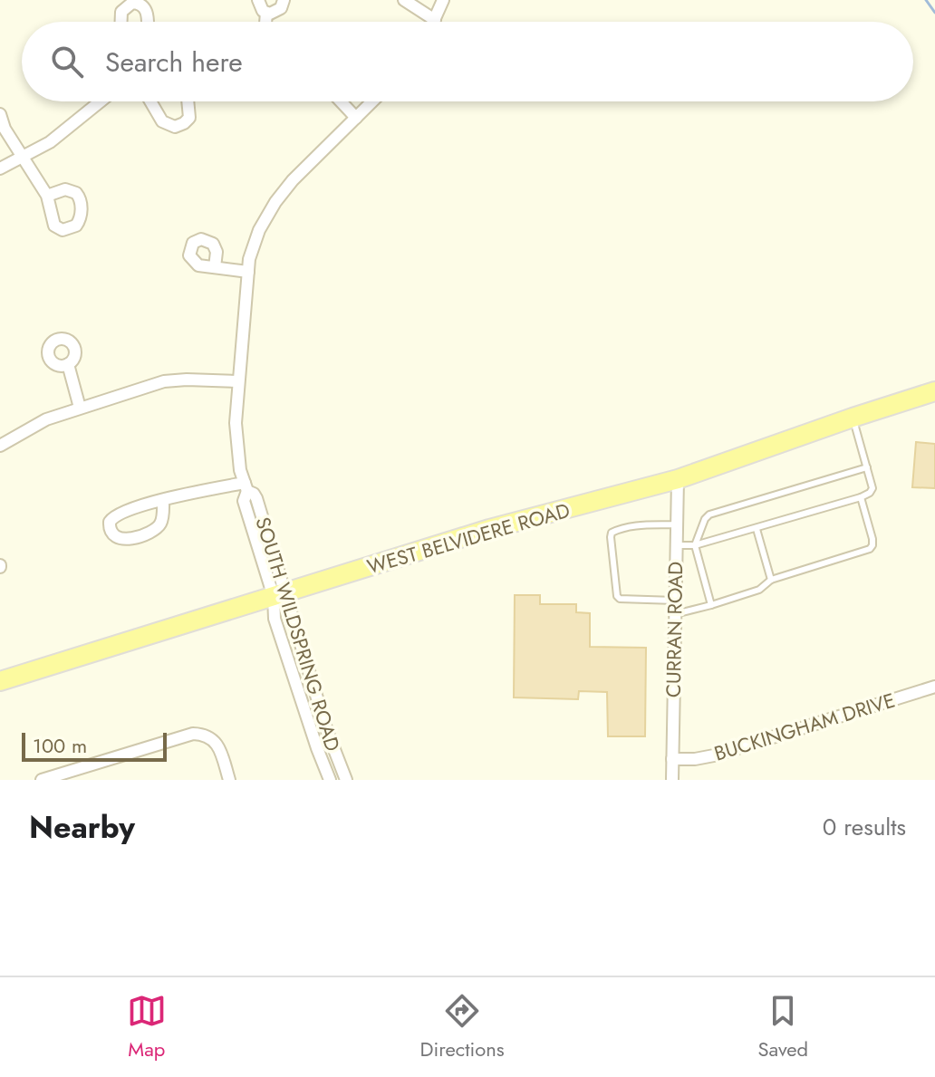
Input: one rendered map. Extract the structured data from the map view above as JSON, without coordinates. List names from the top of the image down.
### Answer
{
  "streets": {
    "main road": ["WEST BELVIDERE ROAD"],
    "street": ["CURRAN ROAD", "SOUTH WILDSPRING ROAD", "BUCKINGHAM DRIVE"]
  },
  "crossings": [
    ["WEST BELVIDERE ROAD", "CURRAN ROAD"],
    ["WEST BELVIDERE ROAD", "SOUTH WILDSPRING ROAD"],
    ["CURRAN ROAD", "BUCKINGHAM DRIVE"]
  ],
  "scale_bar": "100 m",
  "page": {
    "search": "Search here",
    "scale": "100 m",
    "heading": ["Nearby", "0 results"],
    "nav": ["Map", "Directions", "Saved"]
  }
}
